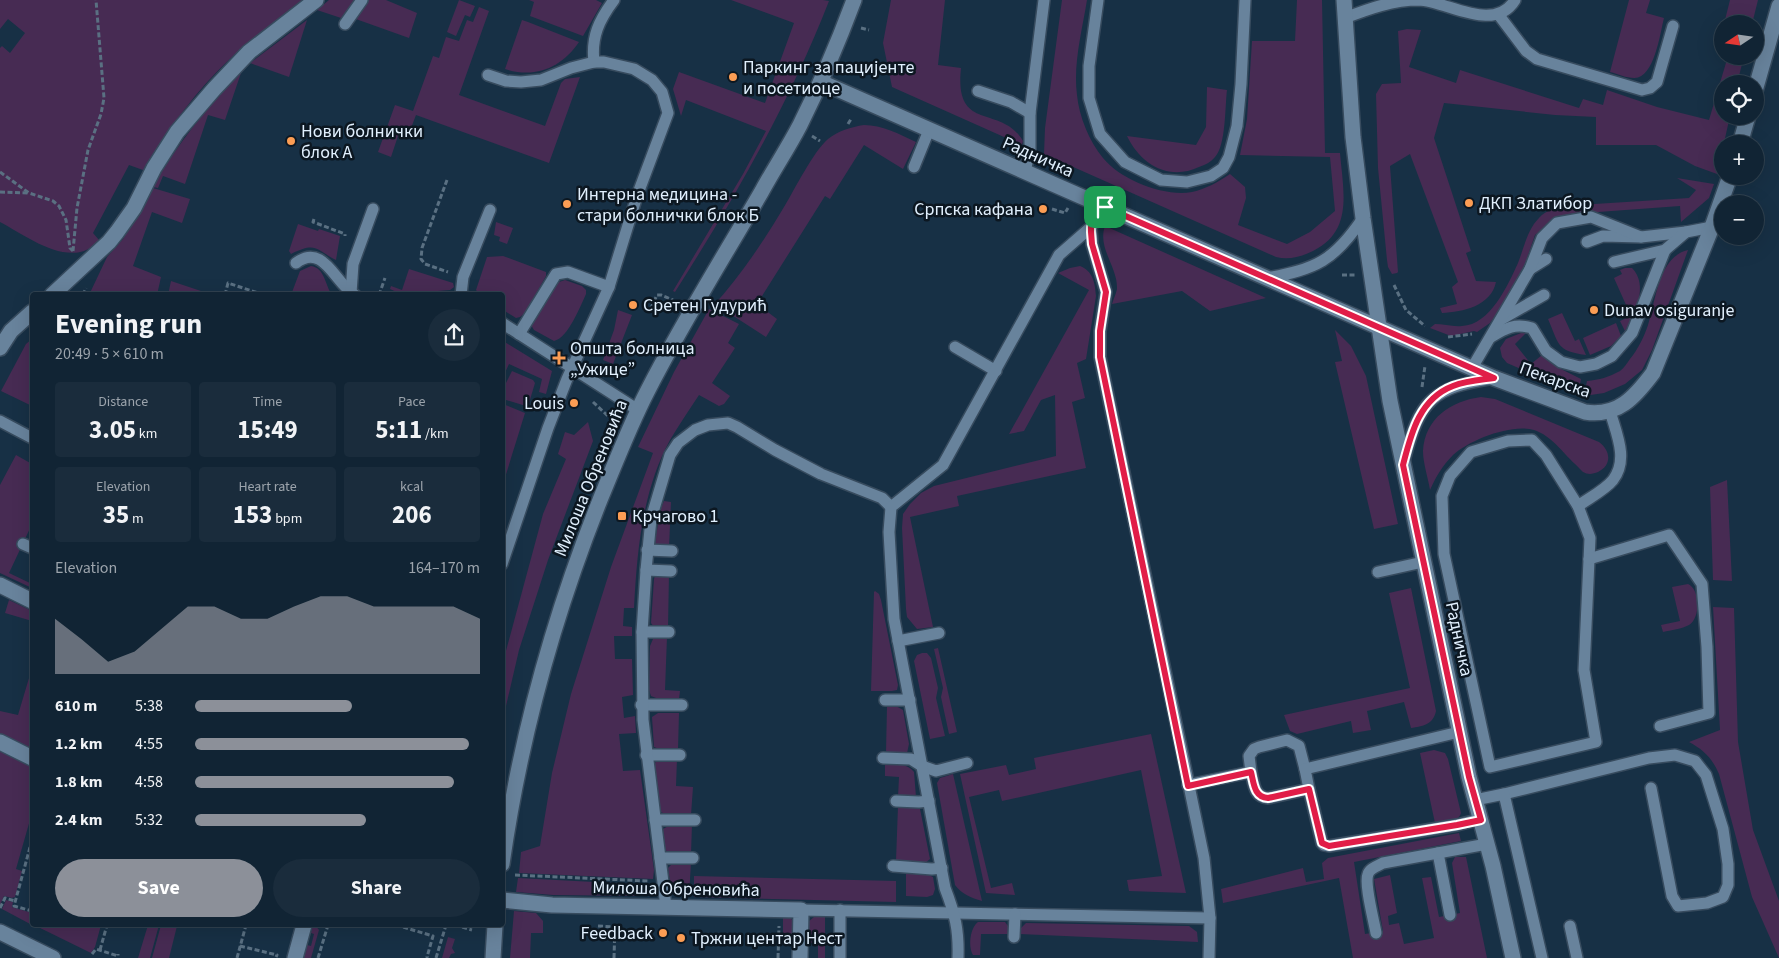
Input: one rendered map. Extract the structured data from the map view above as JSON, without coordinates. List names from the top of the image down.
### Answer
{
  "streets": {
    "street": ["Радничка", "Пекарска", "Милоша Обреновића"]
  },
  "crossings": [
    ["Радничка", "Пекарска"],
    ["Радничка", "Милоша Обреновића"]
  ],
  "places": {
    "other": [
      "Паркинг за пацијенте и посетиоце",
      "Нови болнички блок А",
      "ДКП Златибор",
      "Интерна медицина - стари болнички блок Б",
      "Српска кафана",
      "Сретен Гудурић",
      "Dunav osiguranje",
      "Louis",
      "Feedback",
      "Тржни центар Нест"
    ],
    "health": ["Општа болница „Ужице”"],
    "transit": ["Крчагово 1"]
  },
  "north": "left",
  "page": {
    "map_buttons": ["+", "−"],
    "heading": ["Evening run", "20:49 · 5 × 610 m"],
    "stats": [
      ["Distance", "3.05 km"],
      ["Time", "15:49"],
      ["Pace", "5:11 /km"],
      ["Elevation", "35 m"],
      ["Heart rate", "153 bpm"],
      ["kcal", "206"]
    ],
    "chart": ["Elevation", "164–170 m"],
    "list": [
      {
        "name": "610 m",
        "note": "5:38"
      },
      {
        "name": "1.2 km",
        "note": "4:55"
      },
      {
        "name": "1.8 km",
        "note": "4:58"
      },
      {
        "name": "2.4 km",
        "note": "5:32"
      }
    ],
    "buttons": ["Save", "Share"]
  }
}
